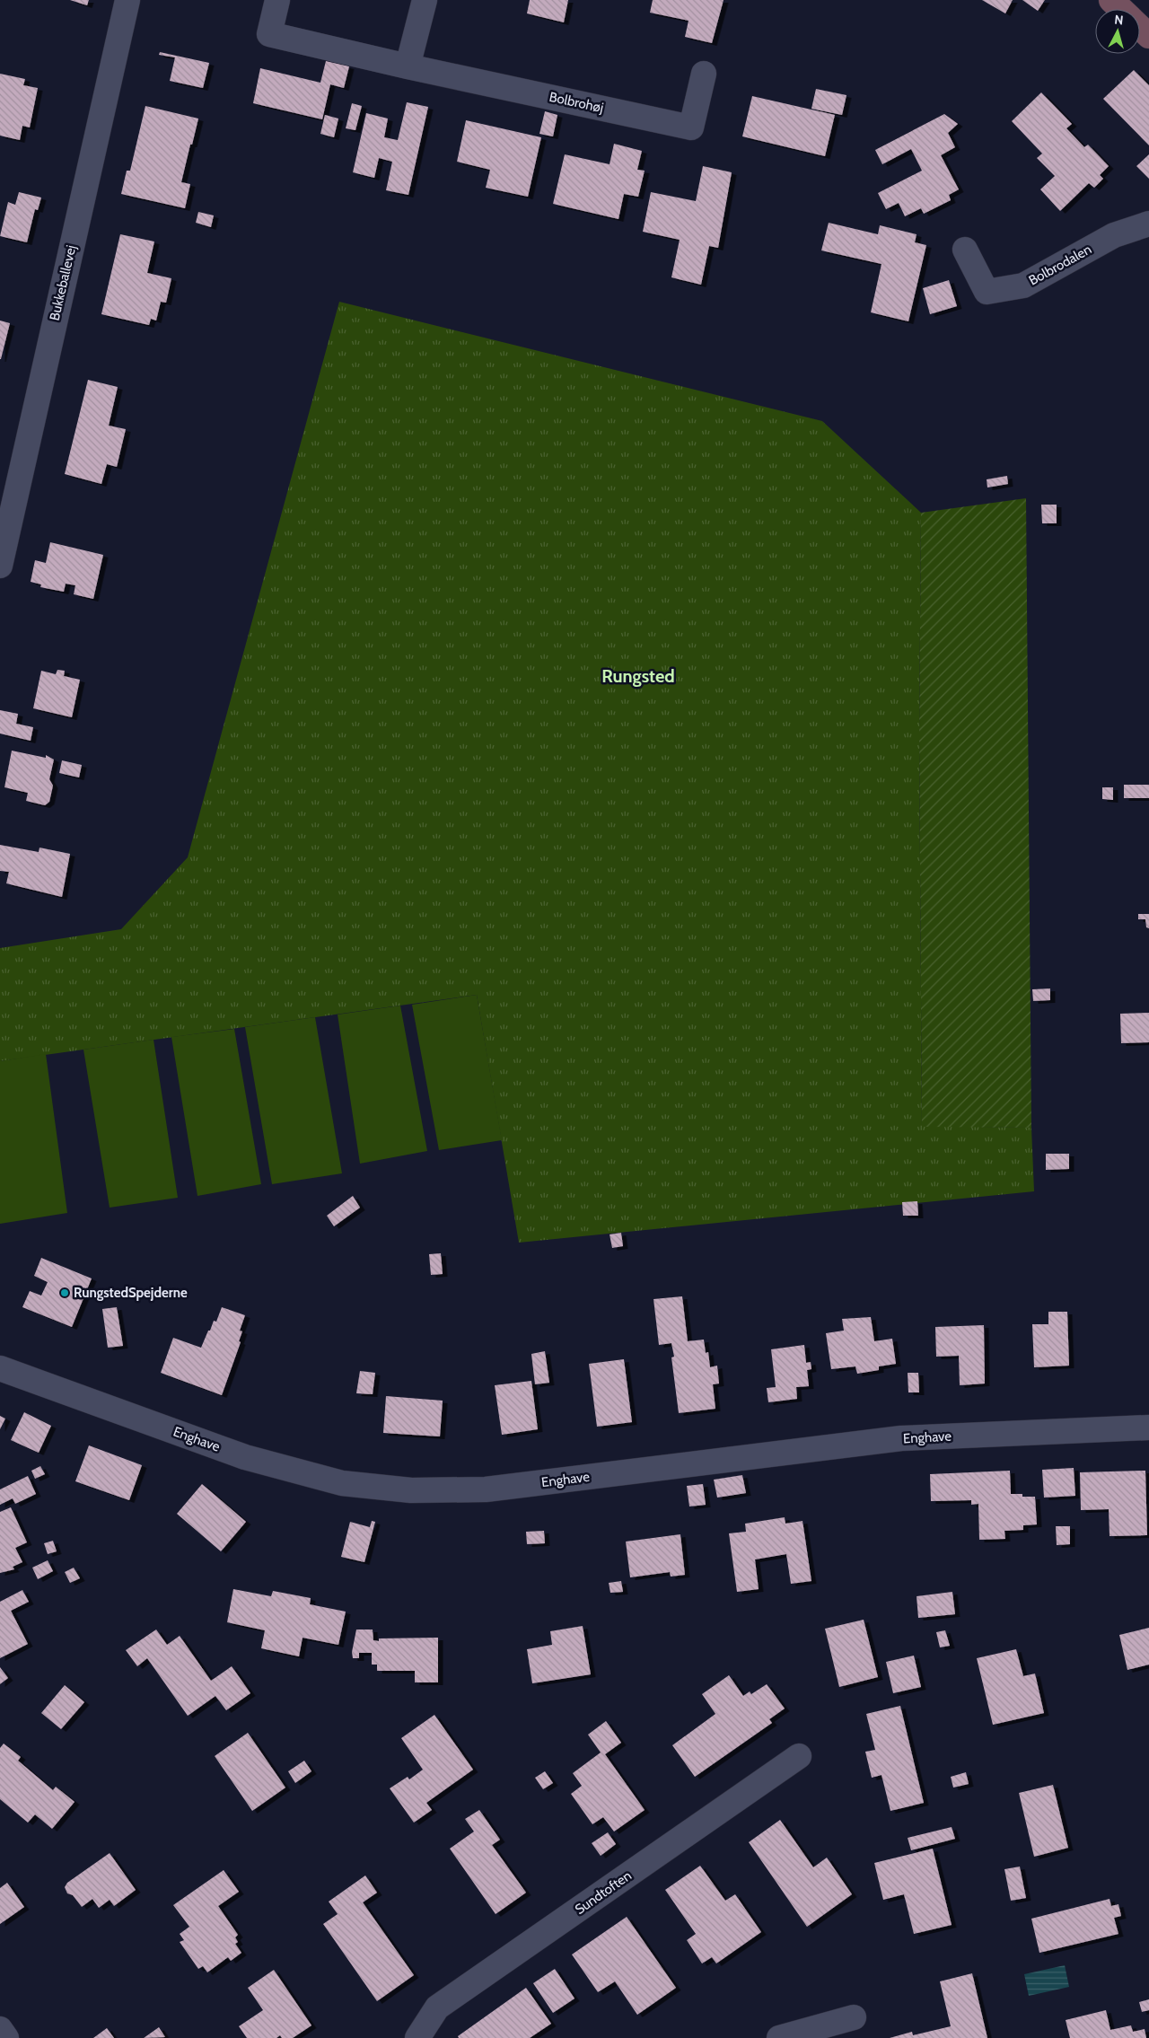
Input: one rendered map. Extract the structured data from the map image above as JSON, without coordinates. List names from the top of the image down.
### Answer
{
  "streets": {
    "street": [
      "Bolbrohøj",
      "Bolbrodalen",
      "Bukkeballevej",
      "Enghave",
      "Sundtoften"
    ]
  },
  "districts": ["Rungsted"],
  "places": ["RungstedSpejderne"],
  "north": "top"
}
